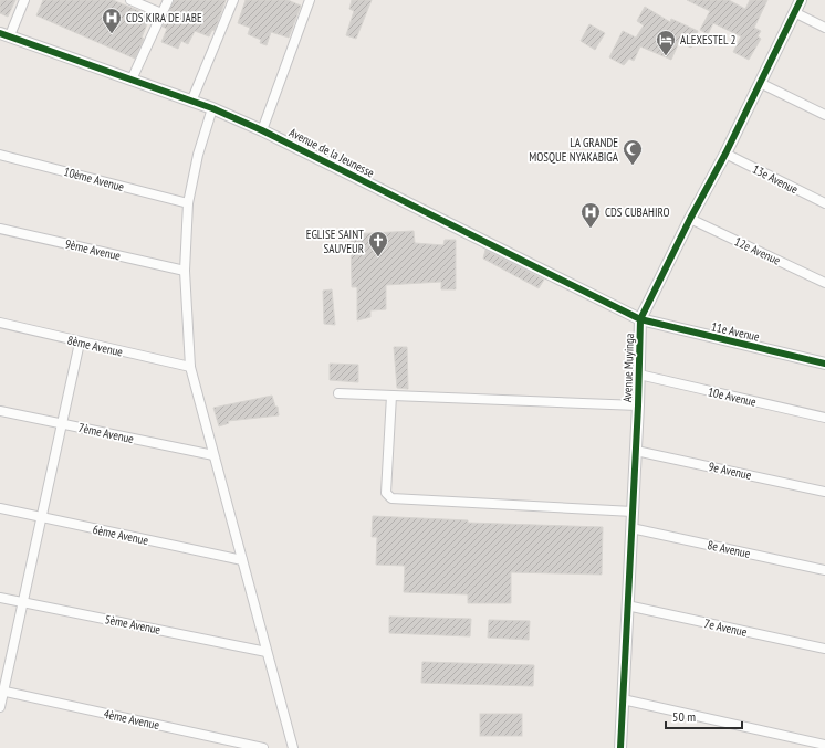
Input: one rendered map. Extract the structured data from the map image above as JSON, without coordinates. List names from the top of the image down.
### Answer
{
  "streets": {
    "street": [
      "Avenue de la Jeunesse",
      "10ème Avenue",
      "13e Avenue",
      "9ème Avenue",
      "12e Avenue",
      "11e Avenue",
      "8ème Avenue",
      "Avenue Muyinga",
      "10e Avenue",
      "7ème Avenue",
      "9e Avenue",
      "6ème Avenue",
      "8e Avenue",
      "5ème Avenue",
      "7e Avenue",
      "4ème Avenue"
    ]
  },
  "crossings": [
    ["Avenue de la Jeunesse", "11e Avenue"],
    ["Avenue de la Jeunesse", "Avenue Muyinga"],
    ["13e Avenue", "Avenue Muyinga"],
    ["12e Avenue", "Avenue Muyinga"],
    ["11e Avenue", "Avenue Muyinga"],
    ["Avenue Muyinga", "10e Avenue"],
    ["Avenue Muyinga", "9e Avenue"],
    ["Avenue Muyinga", "8e Avenue"],
    ["Avenue Muyinga", "7e Avenue"]
  ],
  "places": {
    "hospital": ["CDS KIRA DE JABE", "CDS CUBAHIRO"],
    "hotel": ["ALEXESTEL 2"],
    "mosque": ["LA GRANDE MOSQUE NYAKABIGA"],
    "church": ["EGLISE SAINT SAUVEUR"]
  },
  "scale_bar": "50 m"
}
